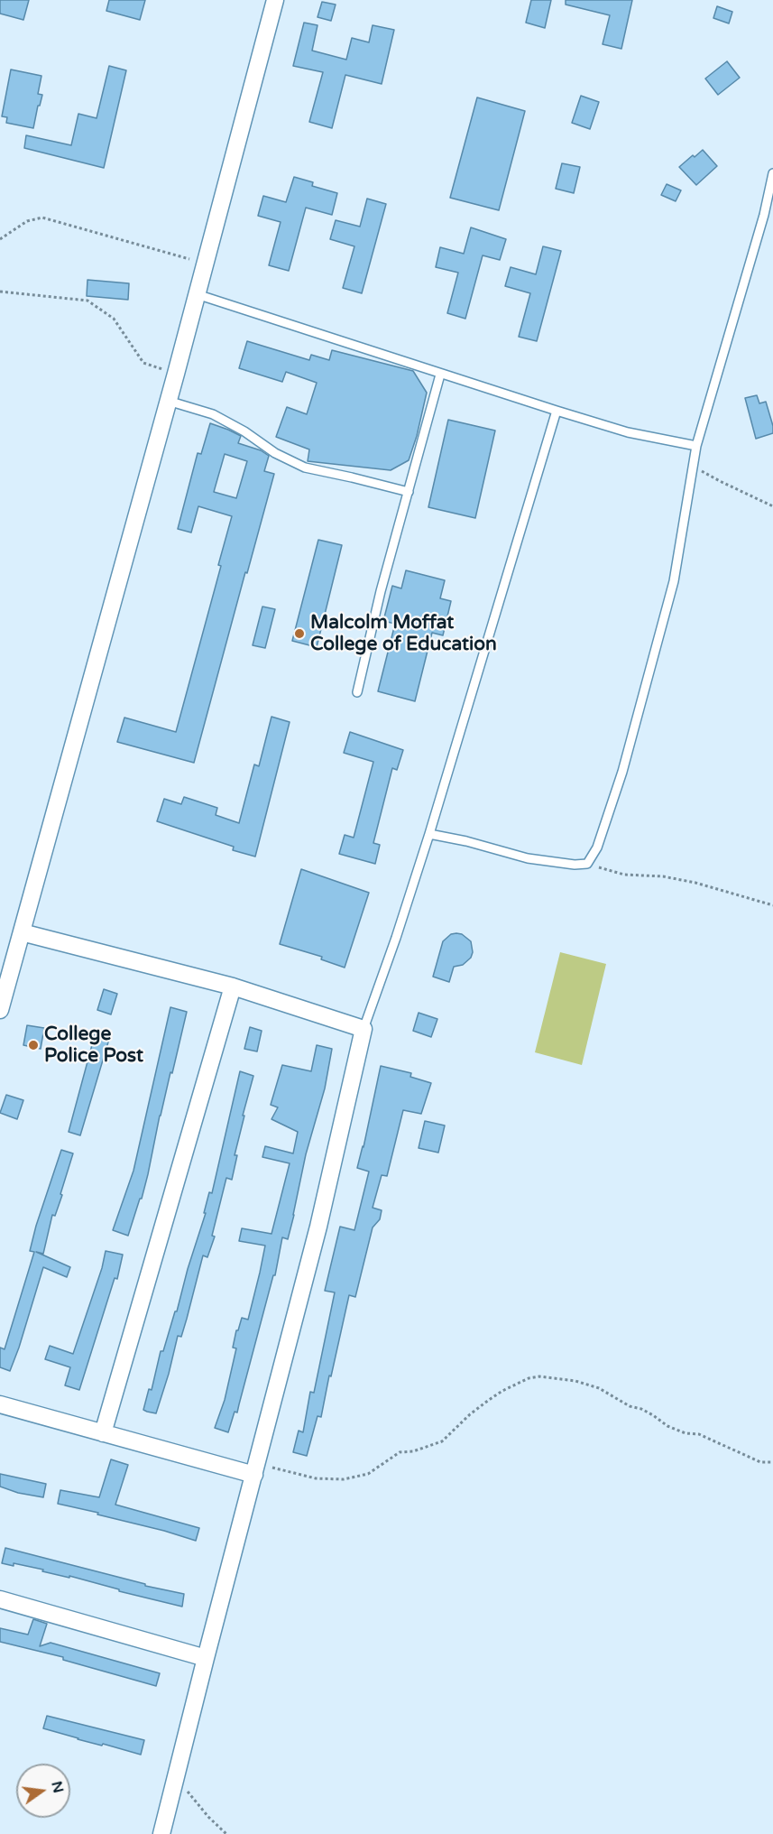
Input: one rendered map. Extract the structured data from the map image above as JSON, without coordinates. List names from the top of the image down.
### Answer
{
  "places": ["Malcolm Moffat College of Education", "College Police Post"],
  "north": "right"
}
